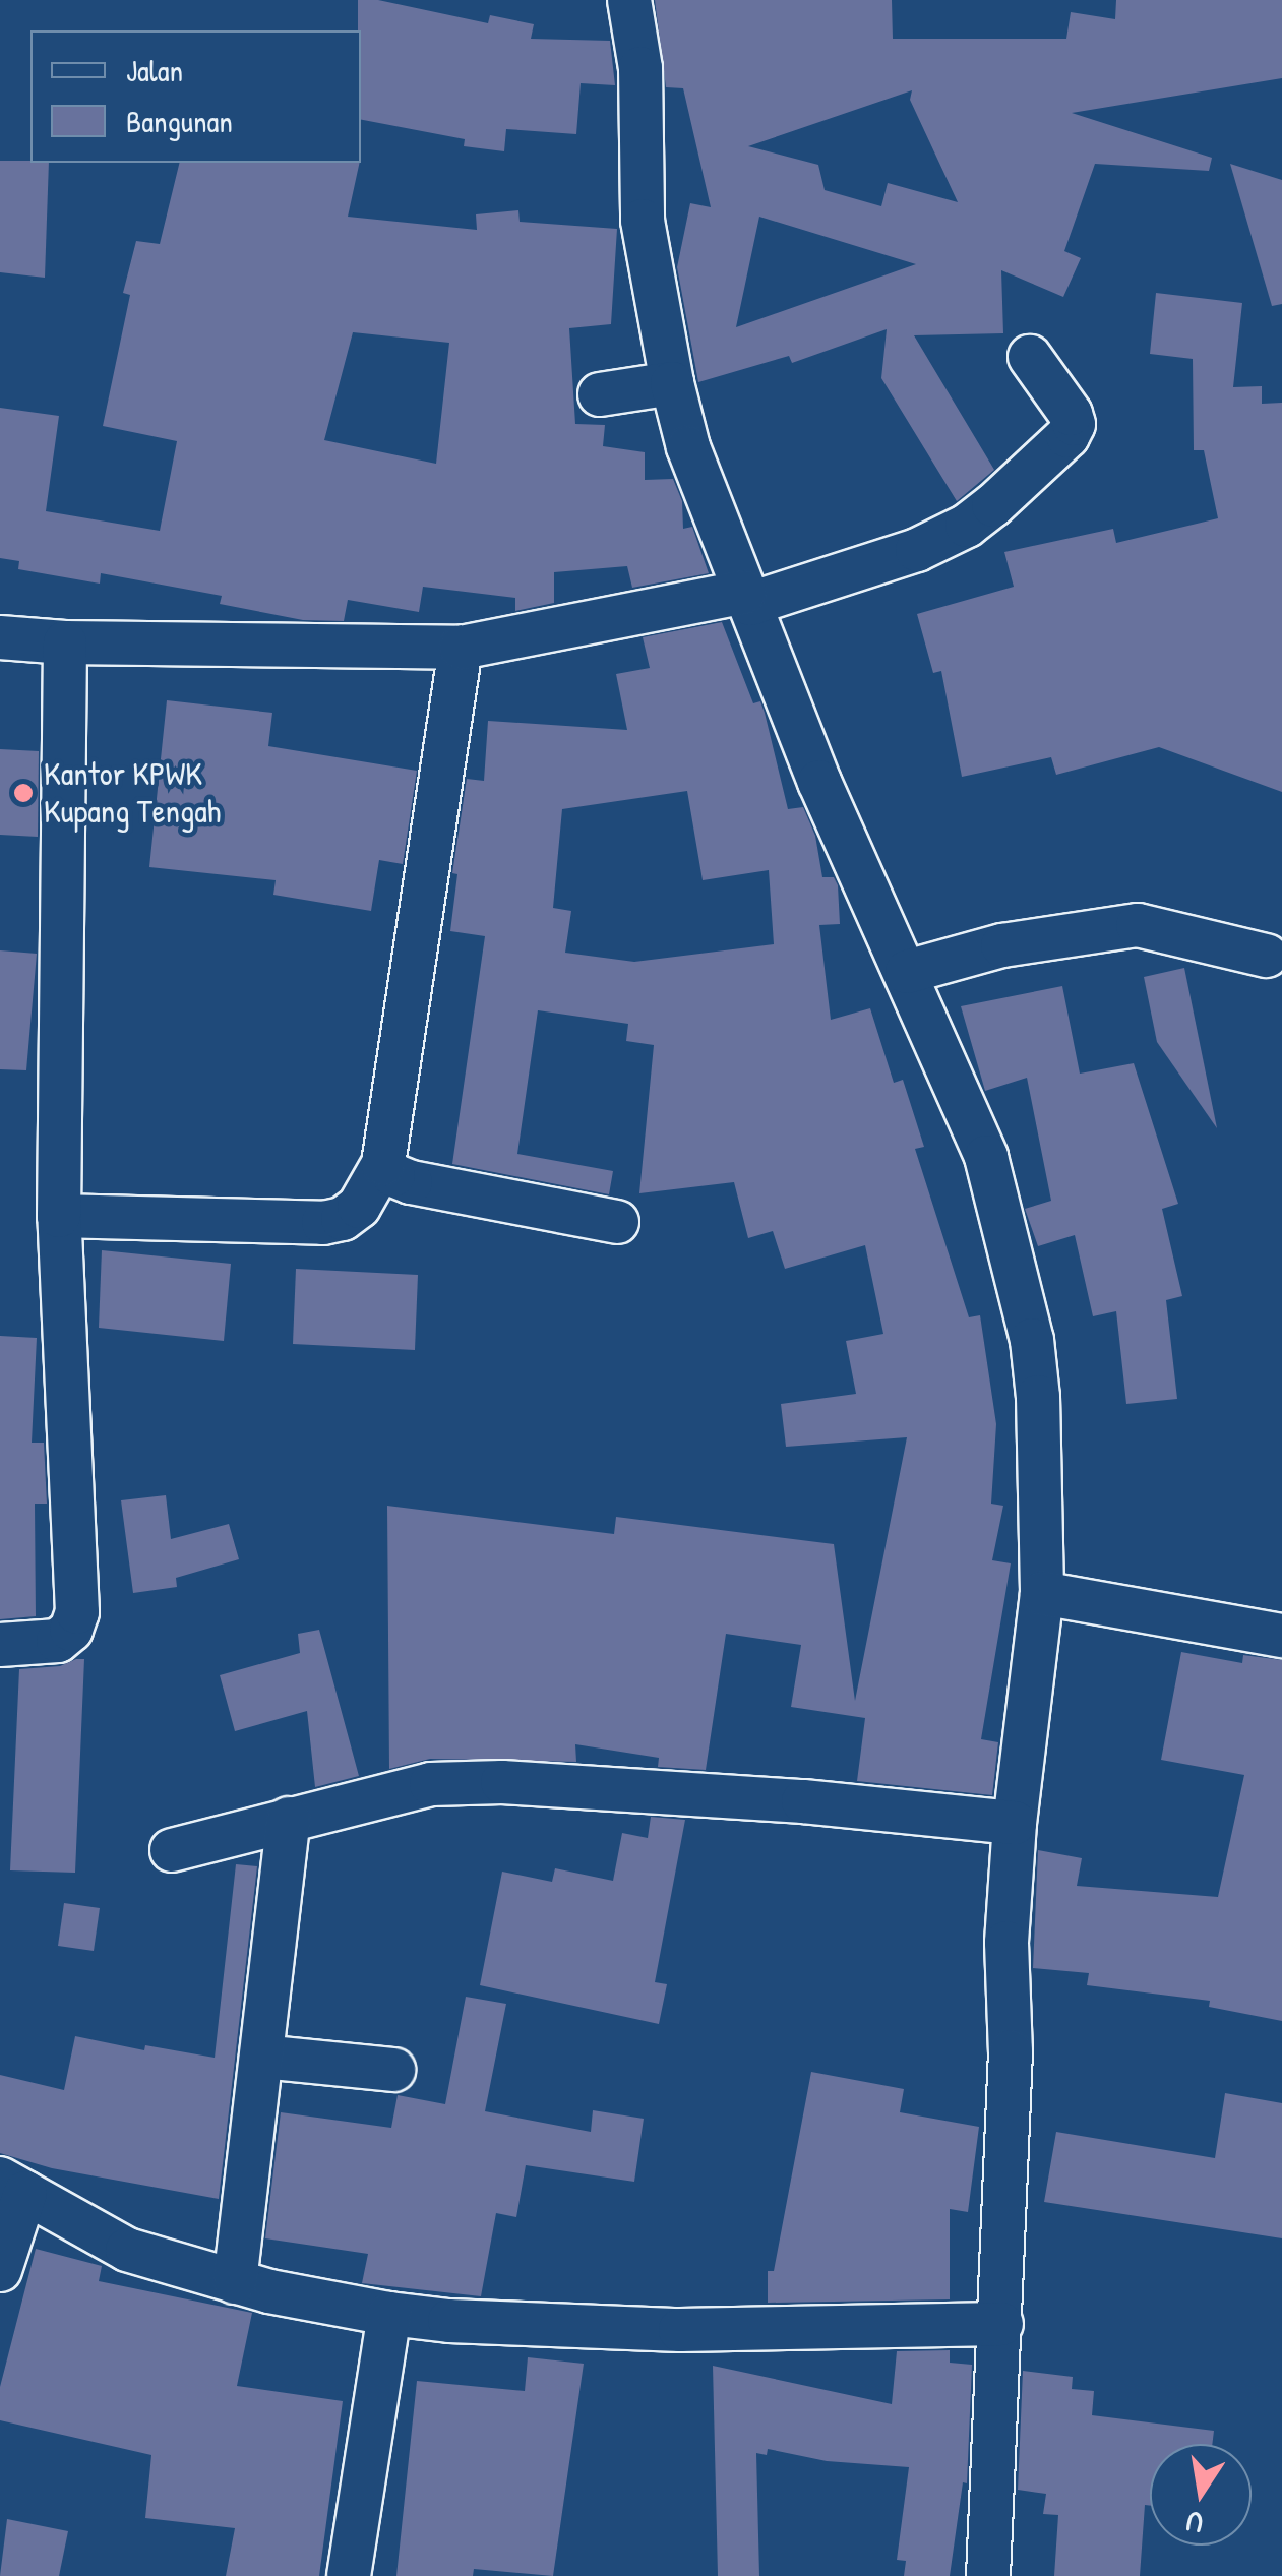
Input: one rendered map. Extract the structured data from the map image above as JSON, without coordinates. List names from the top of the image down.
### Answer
{
  "places": ["Kantor KPWK Kupang Tengah"],
  "legend": ["Jalan", "Bangunan"],
  "north": "bottom"
}
